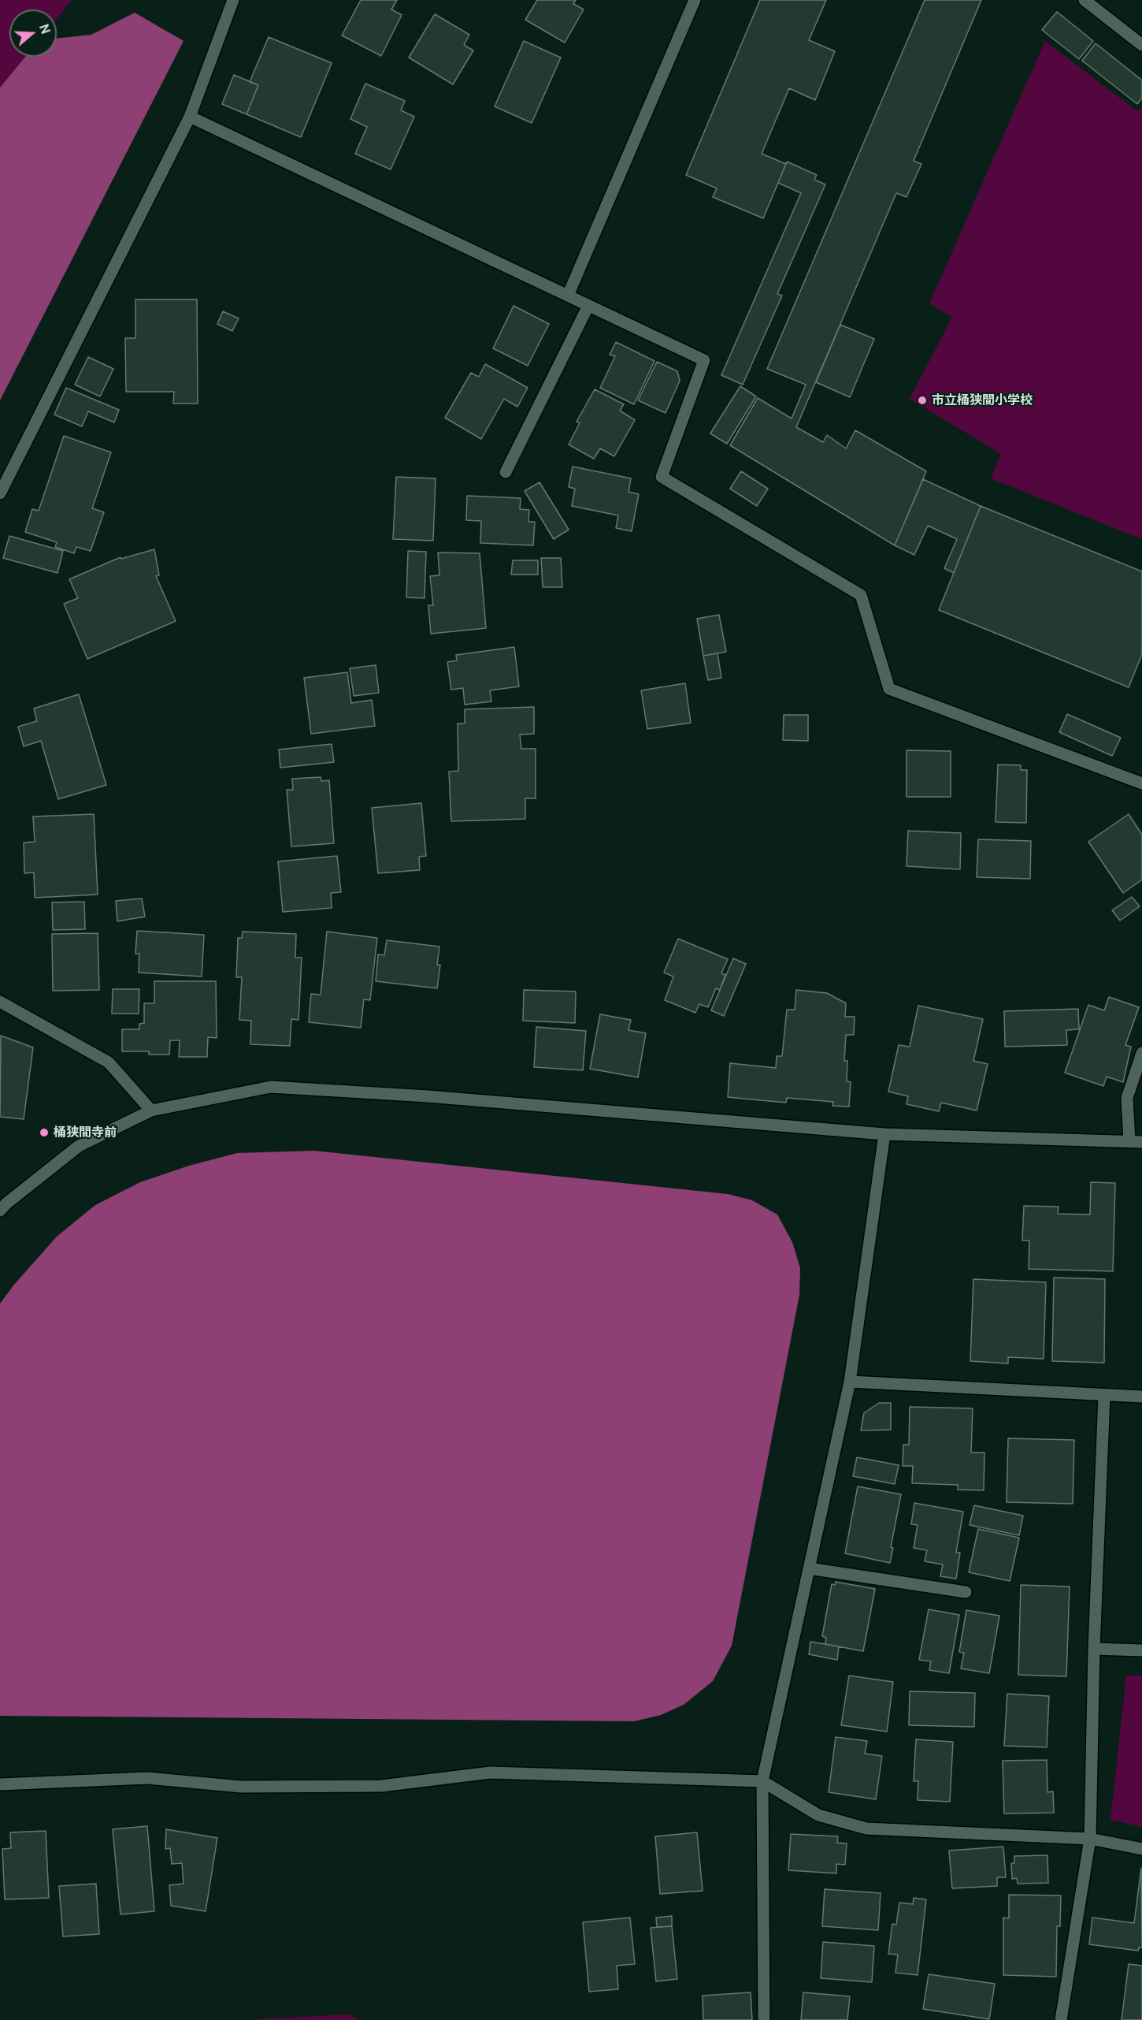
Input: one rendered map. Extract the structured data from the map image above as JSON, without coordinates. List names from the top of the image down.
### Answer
{
  "places": ["市立桶狭間小学校", "桶狭間寺前"],
  "north": "right"
}
